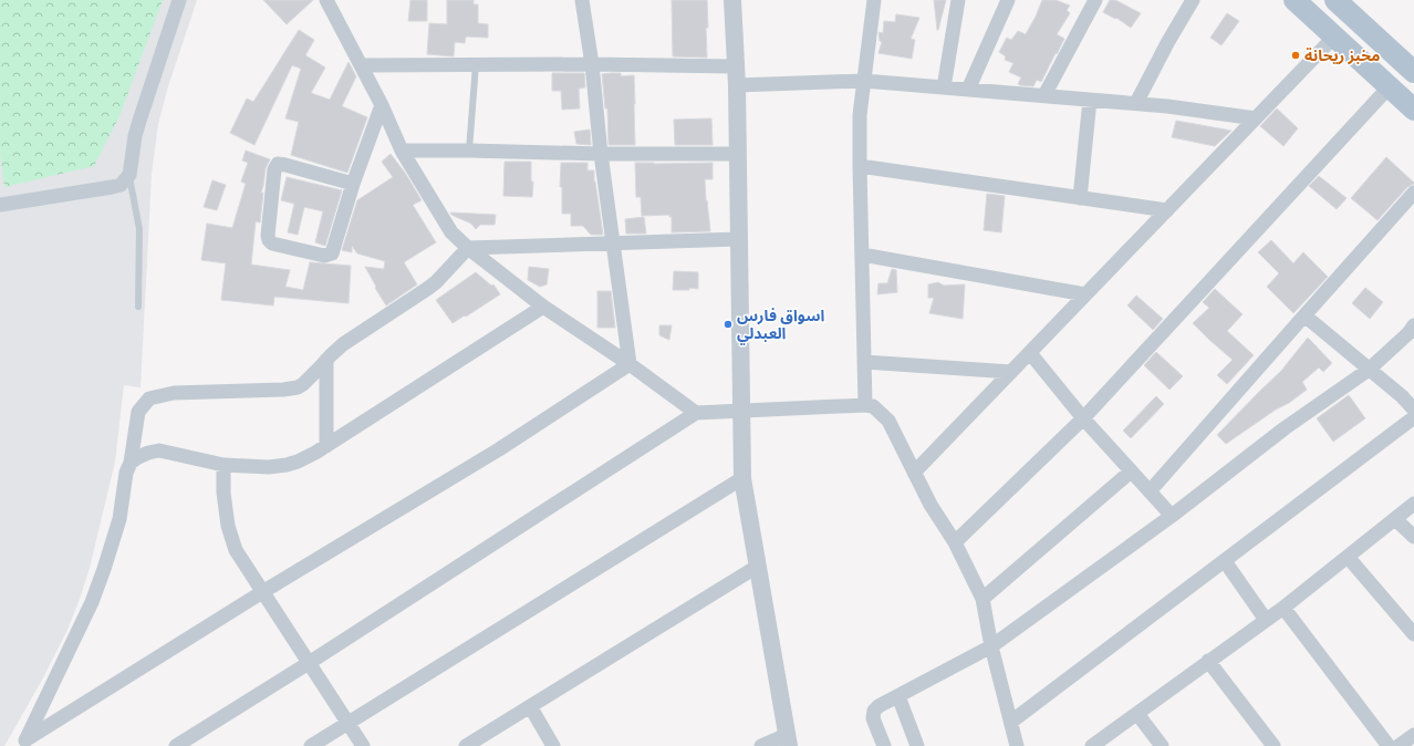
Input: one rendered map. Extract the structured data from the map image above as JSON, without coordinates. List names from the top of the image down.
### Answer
{
  "places": ["مخبز ريحانة", "اسواق فارس العبدلي"]
}
